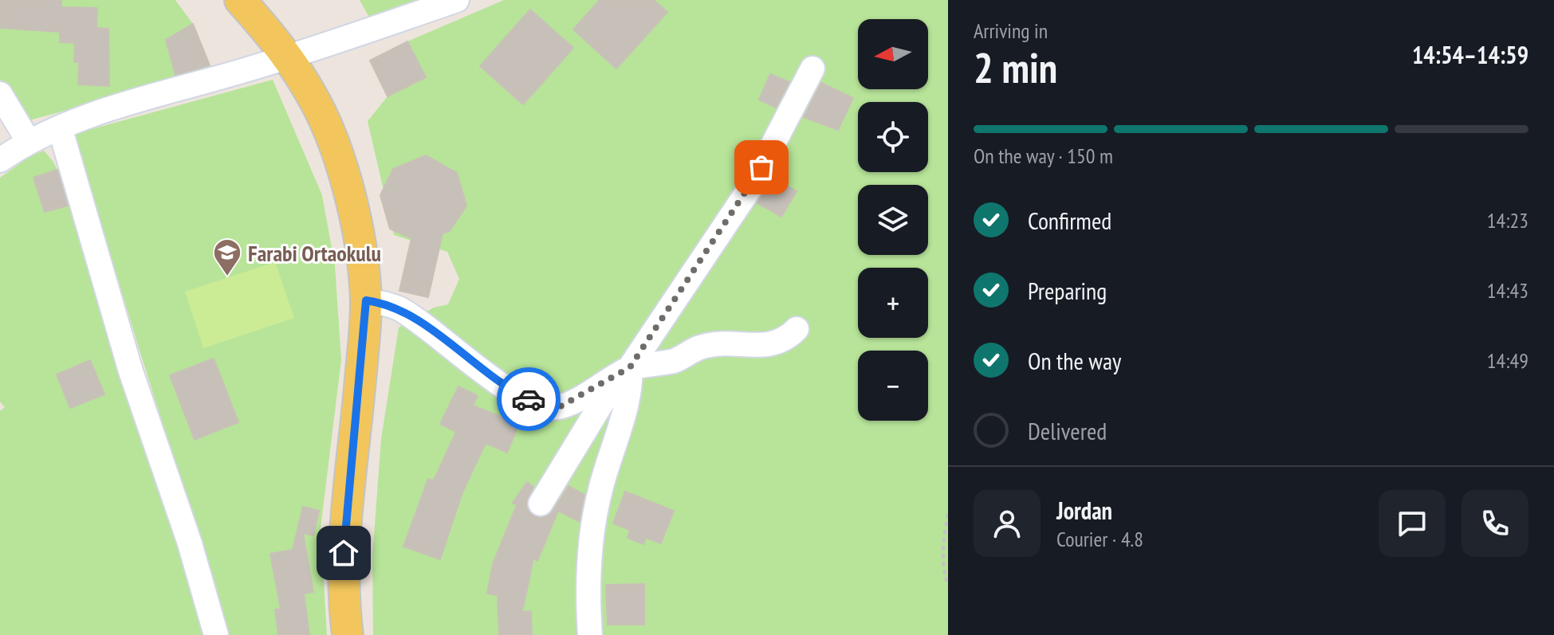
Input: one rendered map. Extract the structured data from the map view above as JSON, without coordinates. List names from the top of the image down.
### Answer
{
  "places": {
    "school or university": ["Farabi Ortaokulu"]
  },
  "north": "left",
  "page": {
    "heading": ["2 min", "Arriving in", "14:54–14:59"],
    "panel": ["Jordan", "Courier · 4.8"],
    "map_buttons": ["+", "−"],
    "bar": "On the way · 150 m",
    "list": [
      ["Confirmed", "14:23"],
      ["Preparing", "14:43"],
      ["On the way", "14:49"],
      "Delivered"
    ]
  }
}
